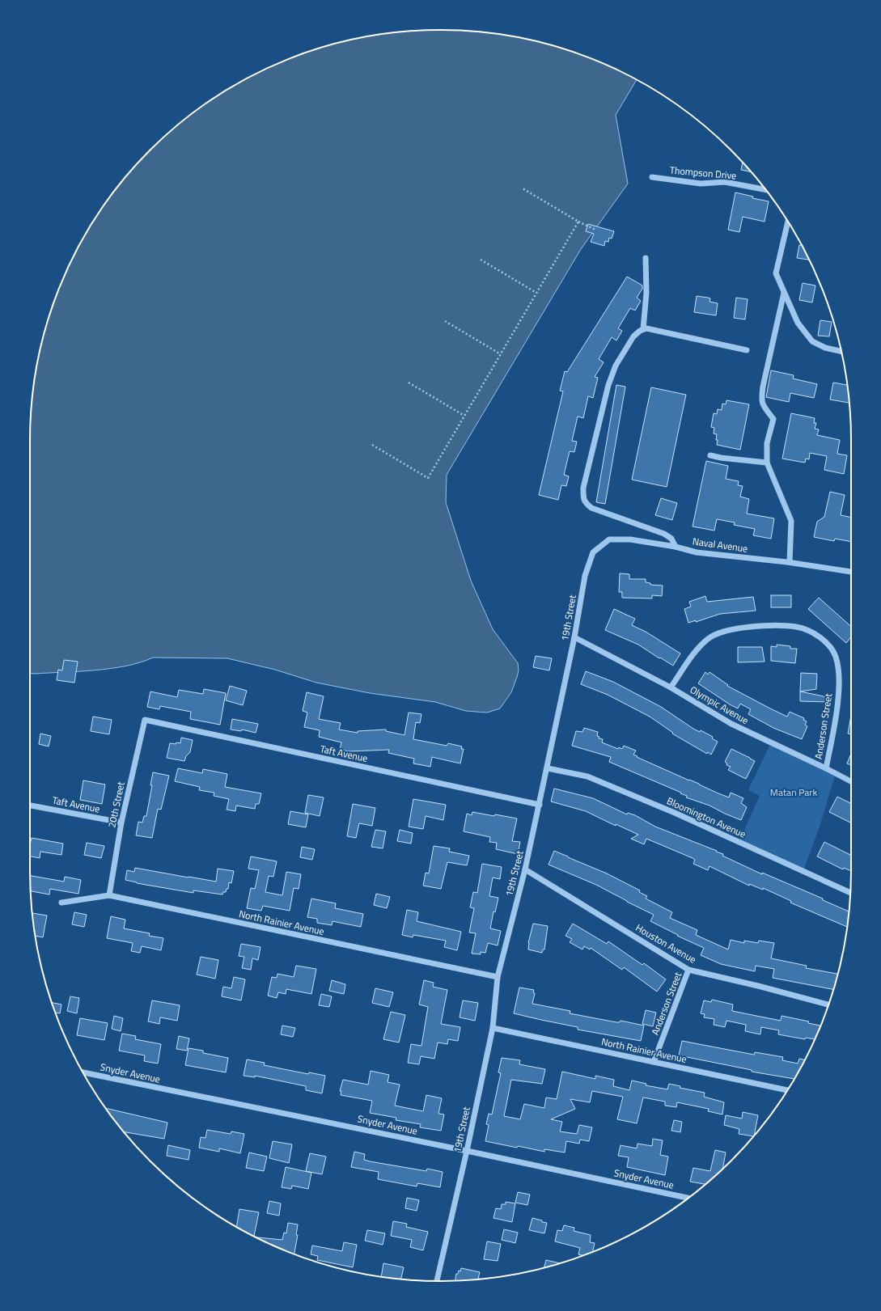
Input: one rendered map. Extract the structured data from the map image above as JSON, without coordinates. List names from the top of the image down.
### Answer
{
  "streets": {
    "street": [
      "Thompson Drive",
      "Naval Avenue",
      "19th Street",
      "Olympic Avenue",
      "Anderson Street",
      "Taft Avenue",
      "20th Street",
      "Bloomington Avenue",
      "North Rainier Avenue",
      "Houston Avenue",
      "Snyder Avenue"
    ]
  },
  "crossings": [
    ["Naval Avenue", "19th Street"],
    ["19th Street", "Olympic Avenue"],
    ["19th Street", "Taft Avenue"],
    ["19th Street", "Bloomington Avenue"],
    ["19th Street", "North Rainier Avenue"],
    ["19th Street", "Houston Avenue"],
    ["19th Street", "Snyder Avenue"],
    ["Olympic Avenue", "Anderson Street"],
    ["Anderson Street", "North Rainier Avenue"],
    ["Anderson Street", "Houston Avenue"],
    ["Taft Avenue", "20th Street"],
    ["20th Street", "North Rainier Avenue"]
  ],
  "parks": ["Matan Park"]
}
